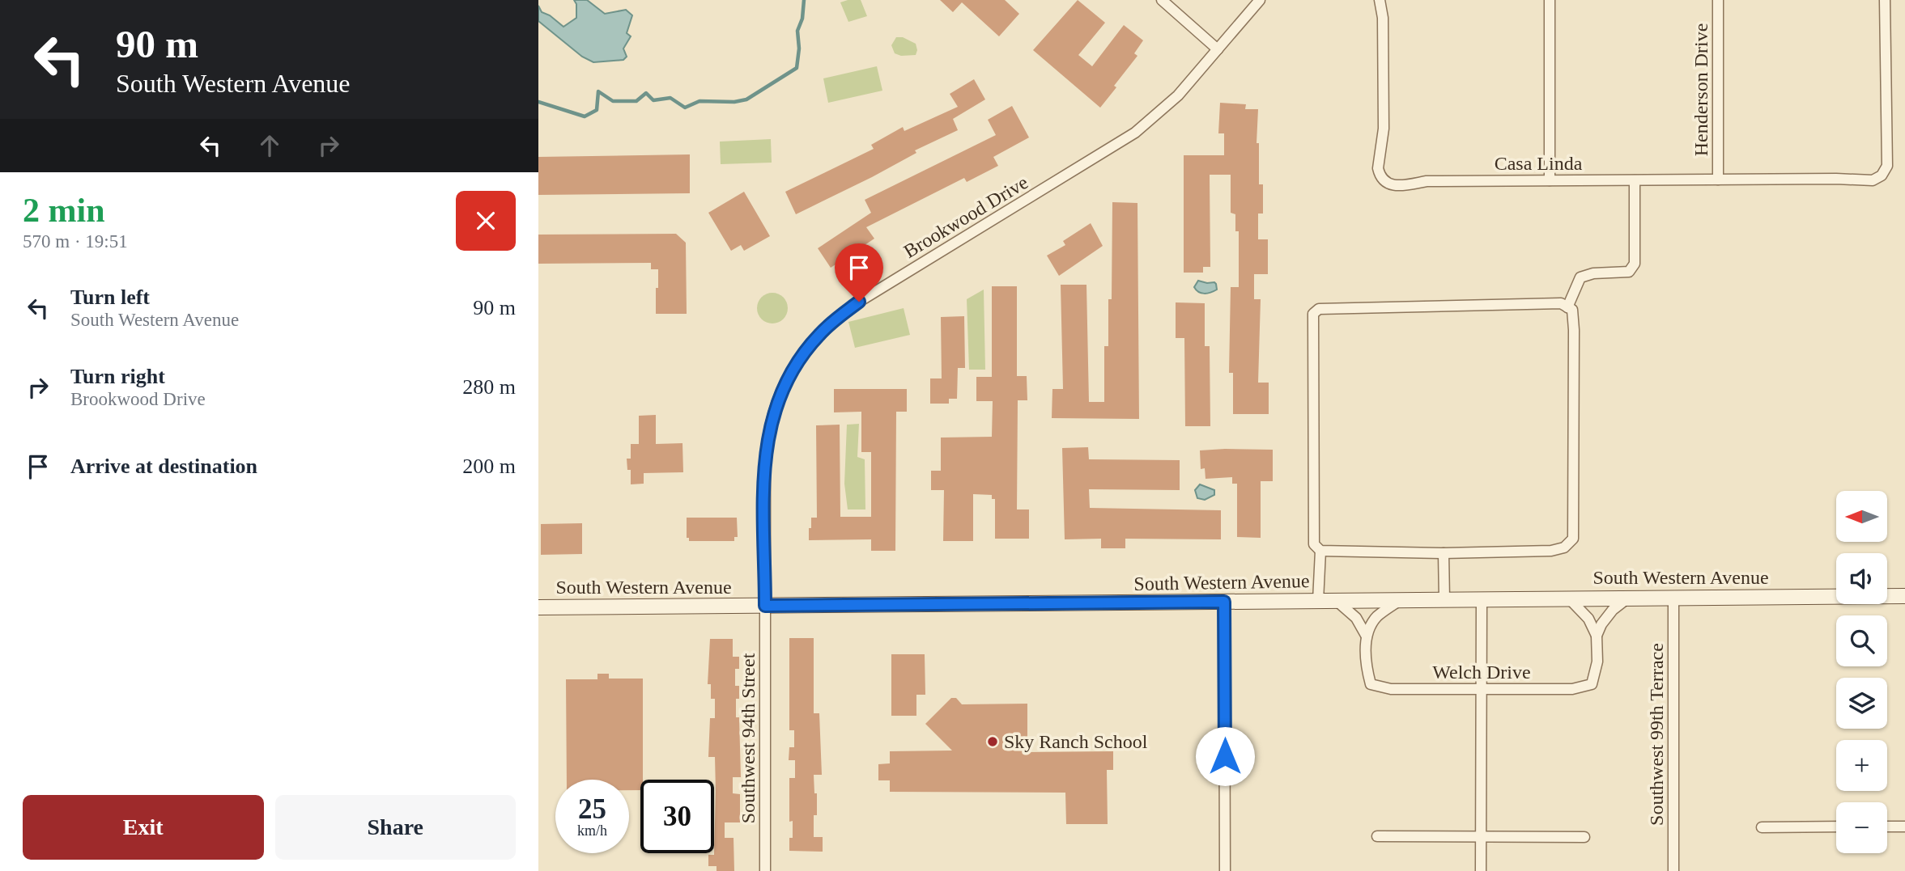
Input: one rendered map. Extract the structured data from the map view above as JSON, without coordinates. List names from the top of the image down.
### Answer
{
  "streets": {
    "main road": ["South Western Avenue"],
    "street": [
      "Henderson Drive",
      "Casa Linda",
      "Brookwood Drive",
      "Welch Drive",
      "Southwest 99th Terrace",
      "Southwest 94th Street"
    ]
  },
  "crossings": [
    ["Henderson Drive", "Casa Linda"],
    ["Brookwood Drive", "South Western Avenue"],
    ["Brookwood Drive", "Southwest 94th Street"],
    ["South Western Avenue", "Southwest 99th Terrace"],
    ["South Western Avenue", "Southwest 94th Street"]
  ],
  "places": ["Sky Ranch School"],
  "north": "left",
  "page": {
    "turn": ["90 m", "South Western Avenue"],
    "heading": ["2 min", "570 m · 19:51"],
    "list": [
      {
        "name": "Turn left",
        "note": "South Western Avenue",
        "value": "90 m"
      },
      {
        "name": "Turn right",
        "note": "Brookwood Drive",
        "value": "280 m"
      },
      {
        "name": "Arrive at destination",
        "value": "200 m"
      }
    ],
    "map_buttons": ["+", "−"],
    "speed": "25 km/h",
    "limit": "30",
    "buttons": ["Exit", "Share"]
  }
}
